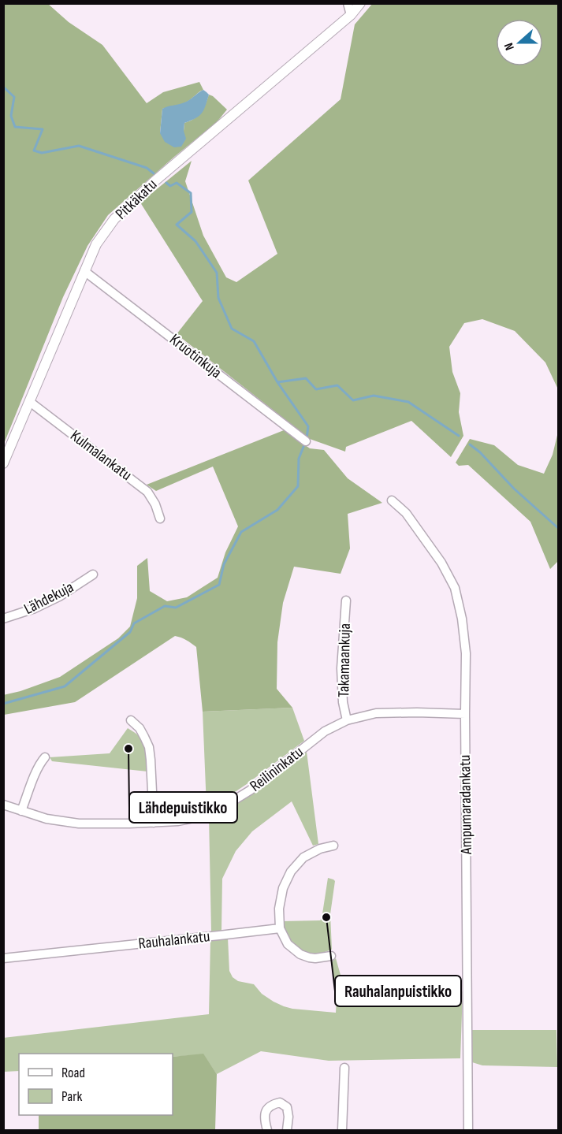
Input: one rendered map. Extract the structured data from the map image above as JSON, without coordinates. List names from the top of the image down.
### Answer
{
  "streets": {
    "street": [
      "Pitkäkatu",
      "Kruotinkuja",
      "Kulmalankatu",
      "Lähdekuja",
      "Takamaankuja",
      "Reilininkatu",
      "Ampumaradankatu",
      "Rauhalankatu"
    ]
  },
  "crossings": [
    ["Pitkäkatu", "Kruotinkuja"],
    ["Pitkäkatu", "Kulmalankatu"],
    ["Takamaankuja", "Reilininkatu"],
    ["Reilininkatu", "Ampumaradankatu"]
  ],
  "places": ["Lähdepuistikko", "Rauhalanpuistikko"],
  "legend": ["Road", "Park"],
  "north": "left"
}
